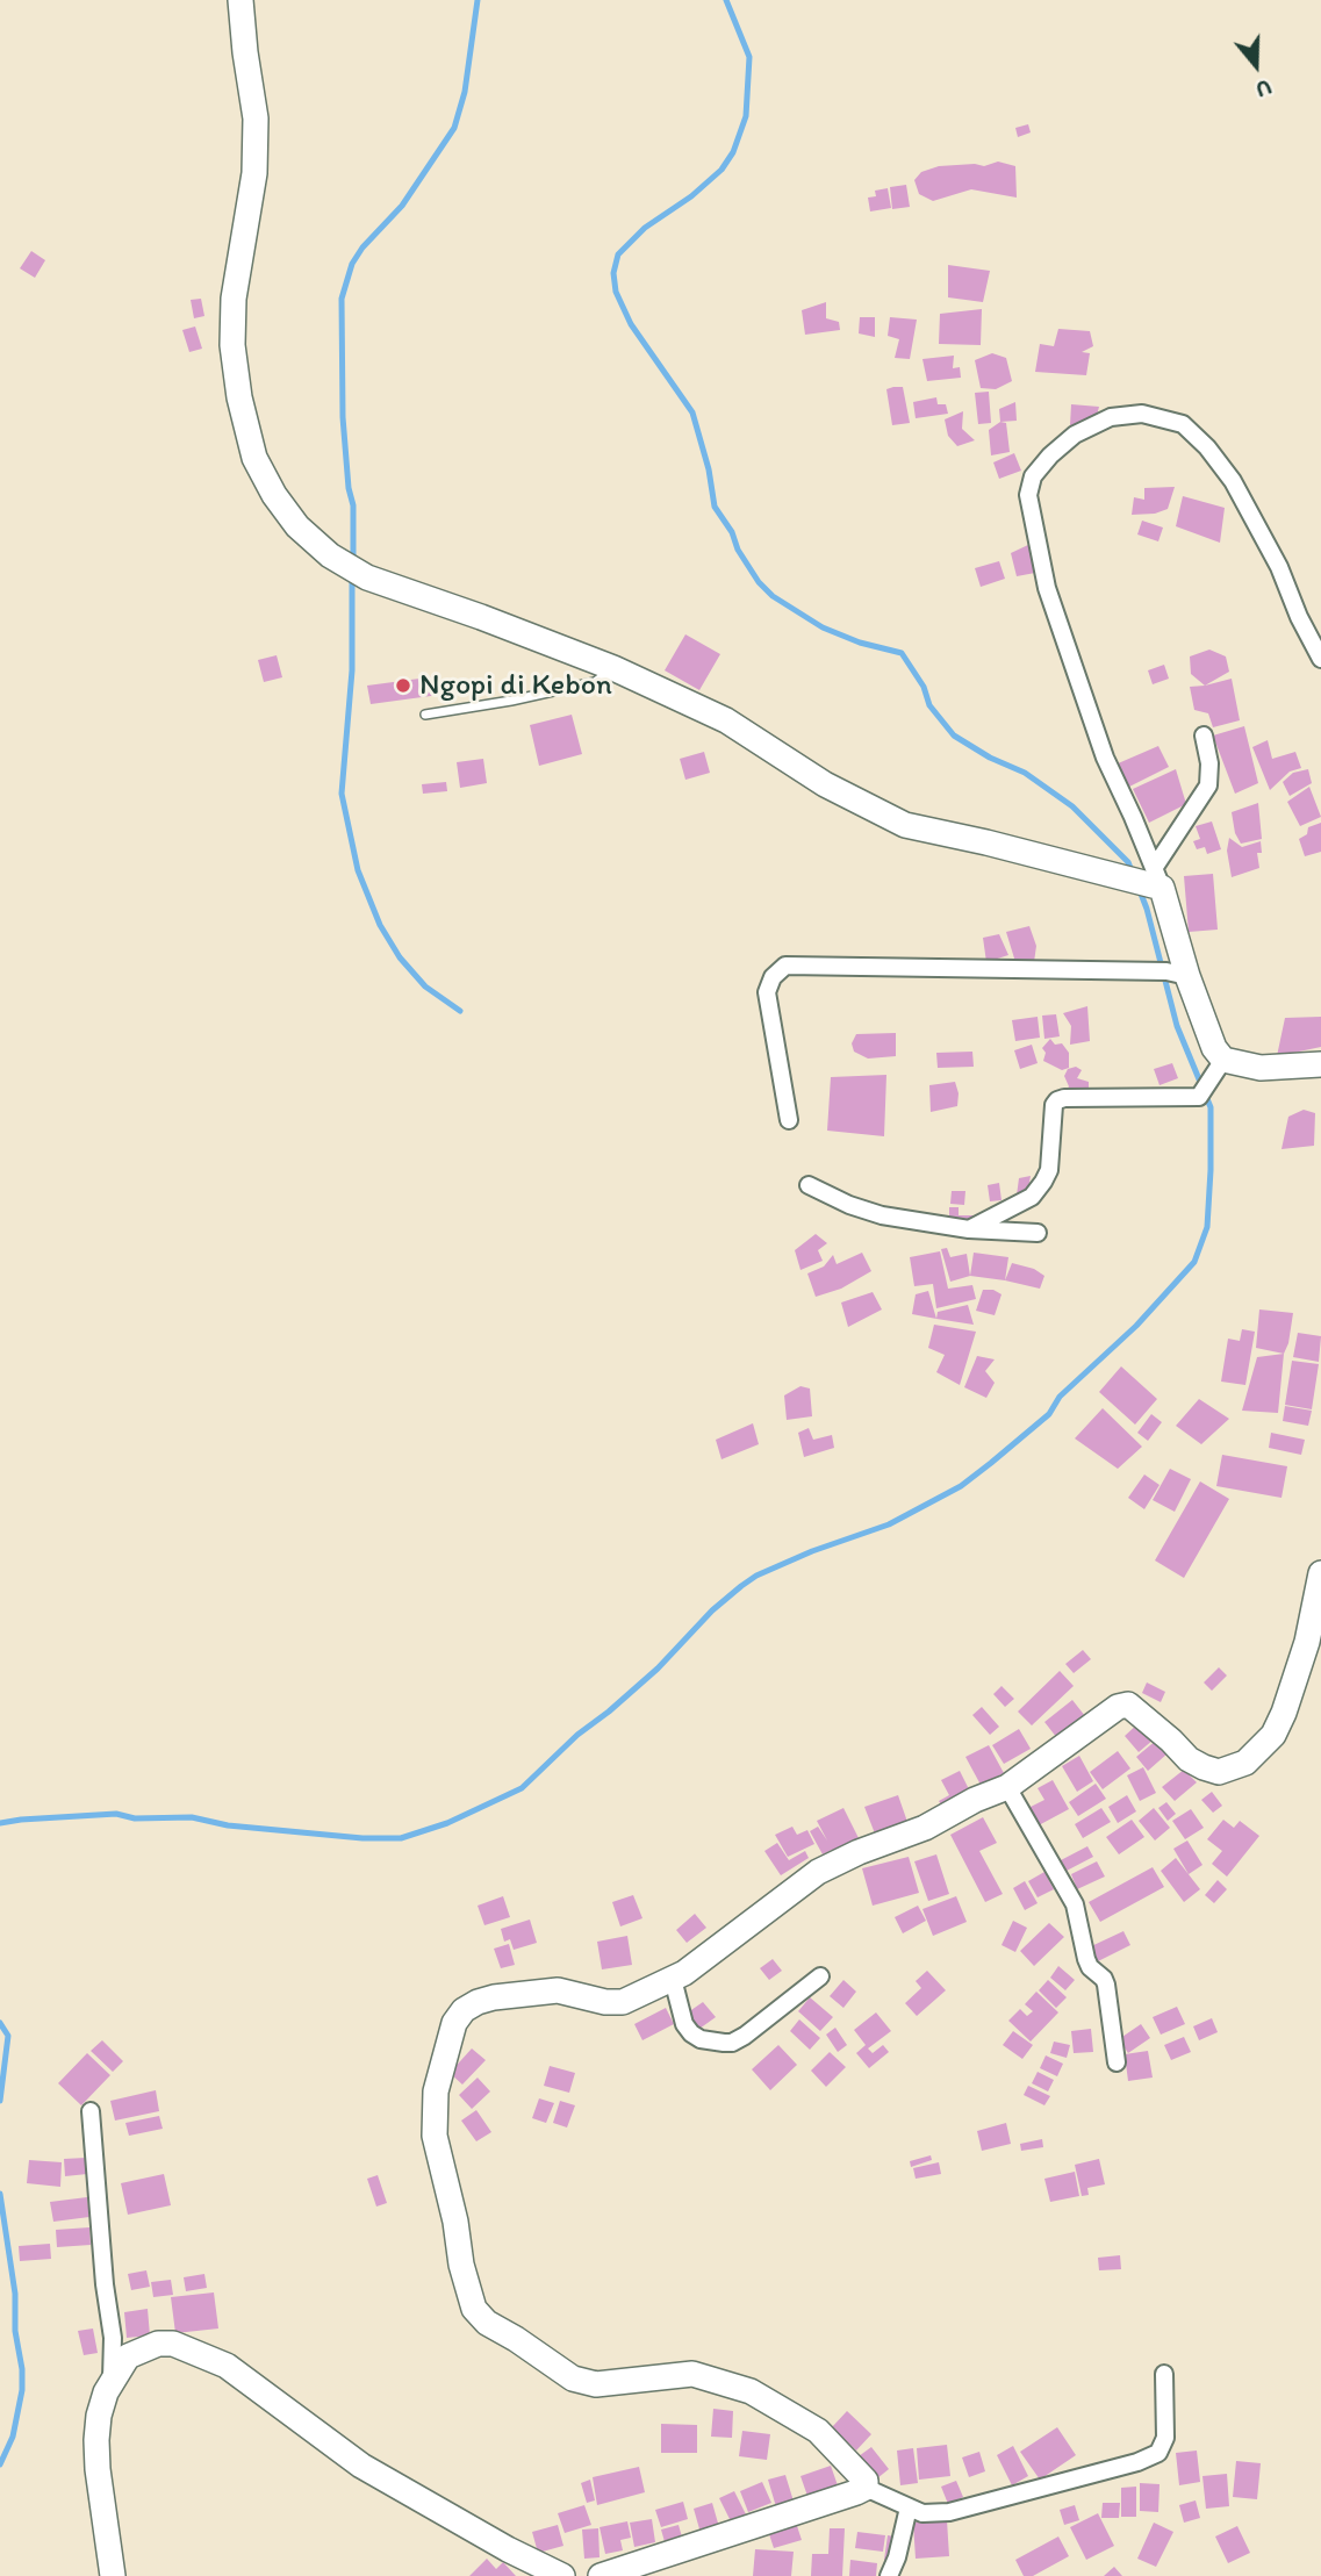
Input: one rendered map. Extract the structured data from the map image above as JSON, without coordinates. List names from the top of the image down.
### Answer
{
  "places": ["Ngopi di Kebon"],
  "north": "bottom"
}
